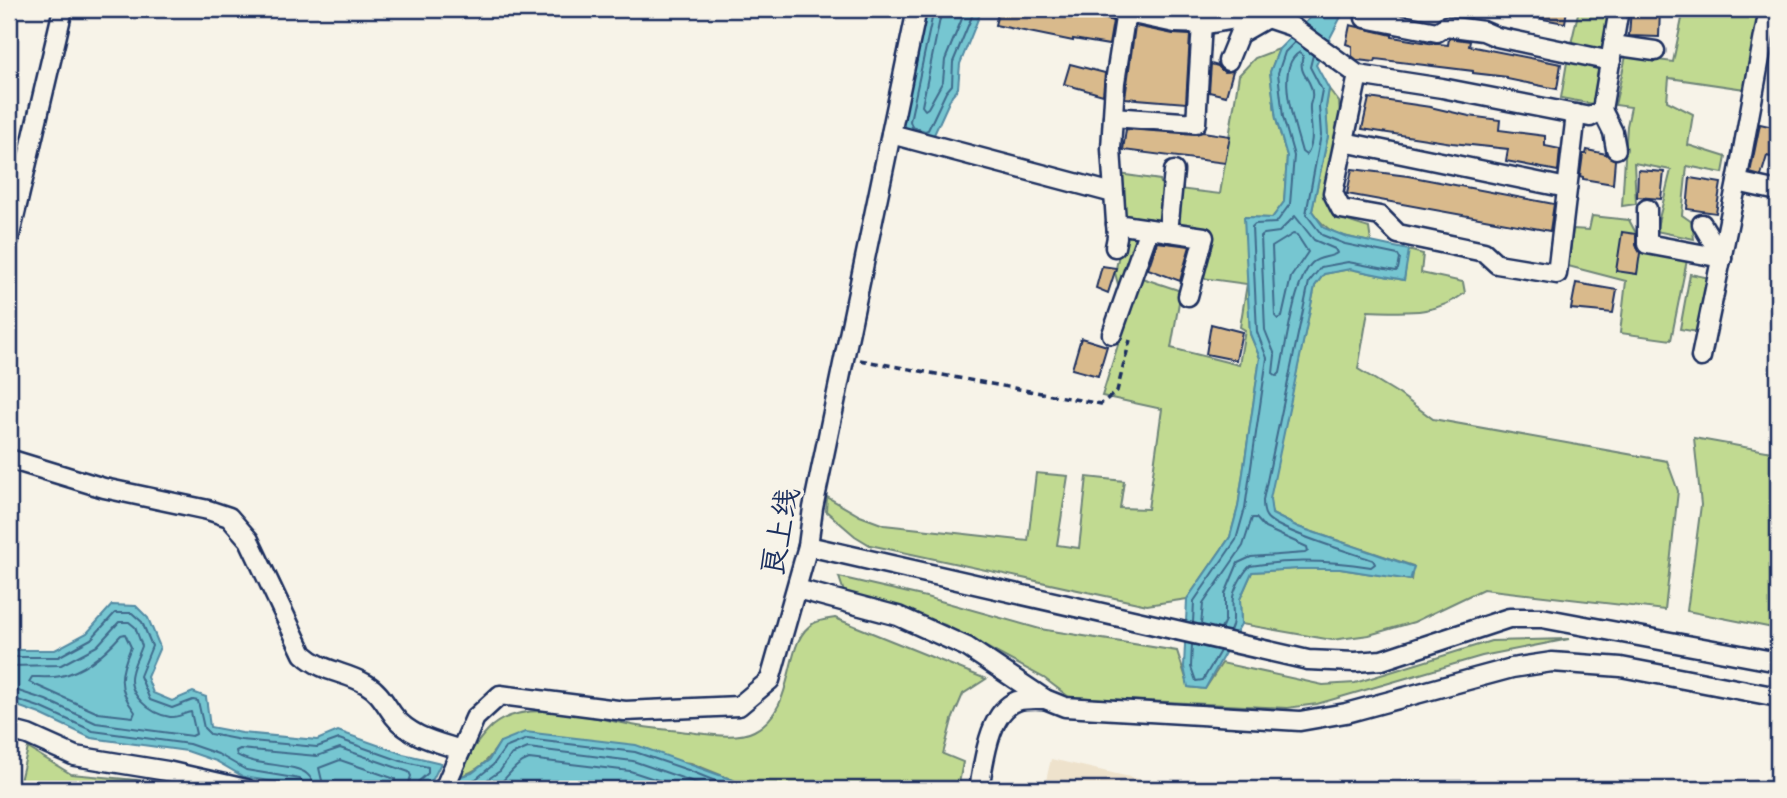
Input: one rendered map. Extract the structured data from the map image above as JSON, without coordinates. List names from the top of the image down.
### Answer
{
  "streets": {
    "street": ["良上线"]
  }
}
